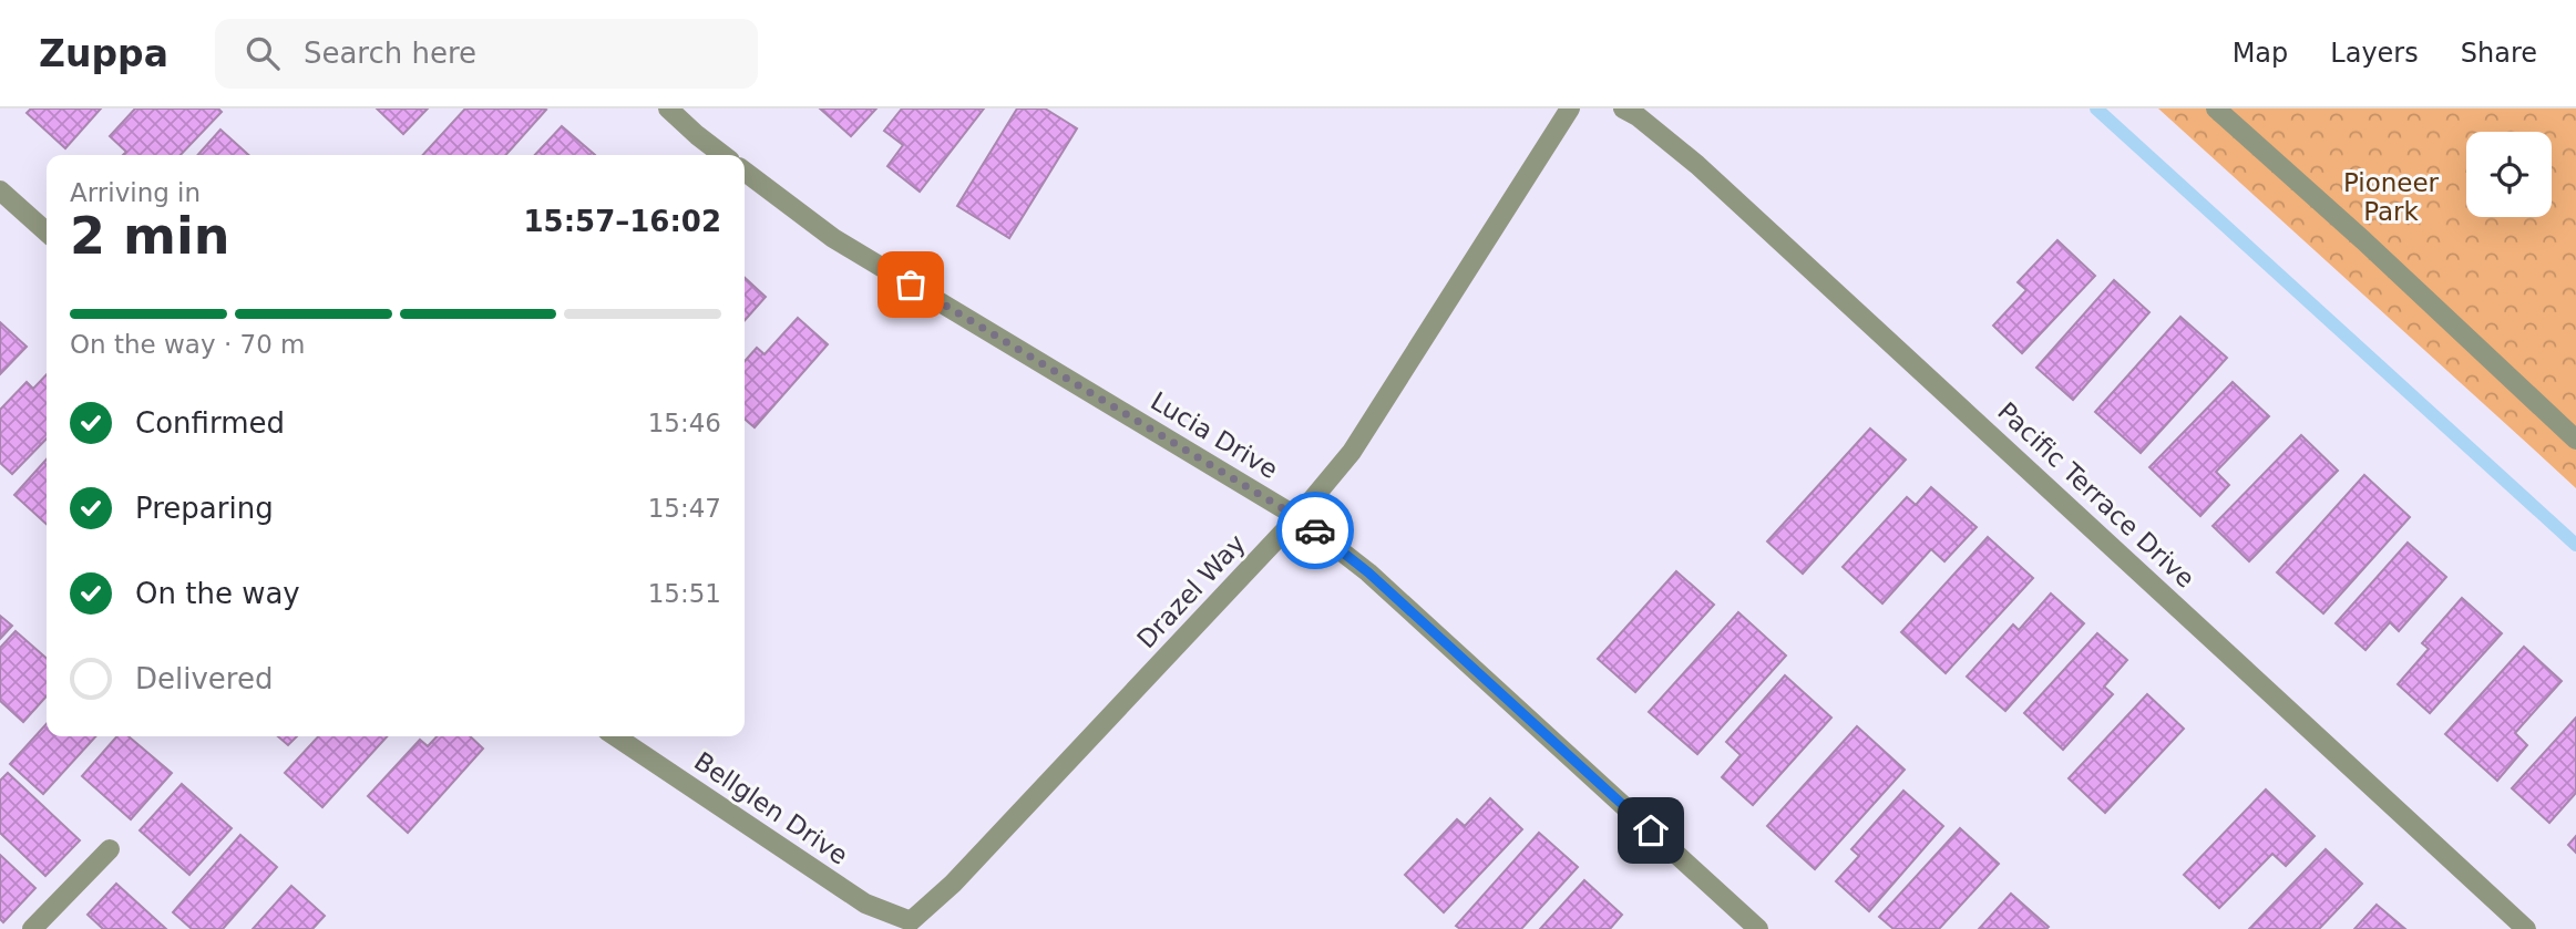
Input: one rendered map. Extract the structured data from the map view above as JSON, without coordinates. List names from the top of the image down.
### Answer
{
  "streets": {
    "street": [
      "Lucia Drive",
      "Pacific Terrace Drive",
      "Drazel Way",
      "Bellglen Drive"
    ]
  },
  "crossings": [
    ["Lucia Drive", "Drazel Way"],
    ["Drazel Way", "Bellglen Drive"]
  ],
  "parks": ["Pioneer Park"],
  "page": {
    "header": "Zuppa",
    "search": "Search here",
    "nav": ["Map", "Layers", "Share"],
    "heading": ["2 min", "Arriving in", "15:57–16:02"],
    "bar": "On the way · 70 m",
    "list": [
      ["Confirmed", "15:46"],
      ["Preparing", "15:47"],
      ["On the way", "15:51"],
      "Delivered"
    ]
  }
}
